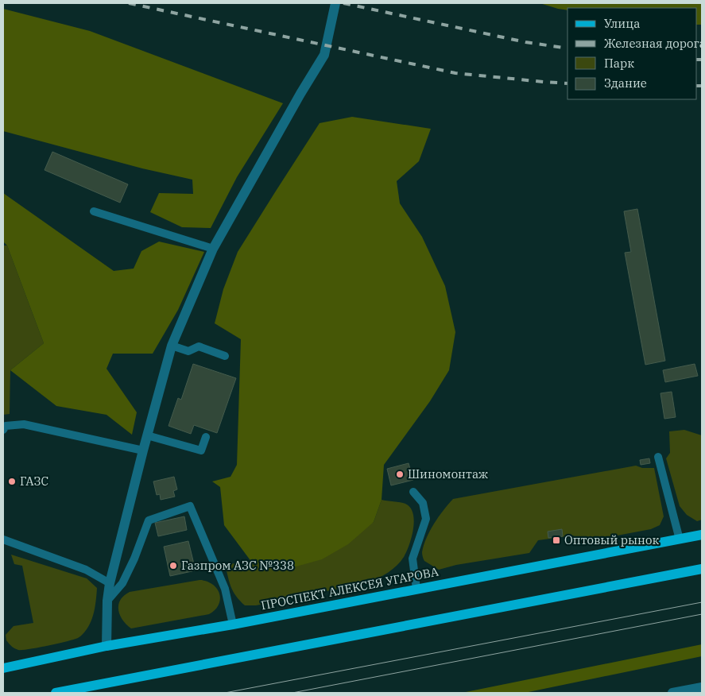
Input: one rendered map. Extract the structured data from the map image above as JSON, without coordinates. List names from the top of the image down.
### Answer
{
  "streets": {
    "main road": ["ПРОСПЕКТ АЛЕКСЕЯ УГАРОВА"]
  },
  "places": {
    "other": ["Шиномонтаж", "ГАЗС", "Газпром АЗС №338"],
    "transit": ["Оптовый рынок"]
  },
  "legend": [
    "Улица",
    "Железная дорога",
    "Парк",
    "Здание"
  ]
}
